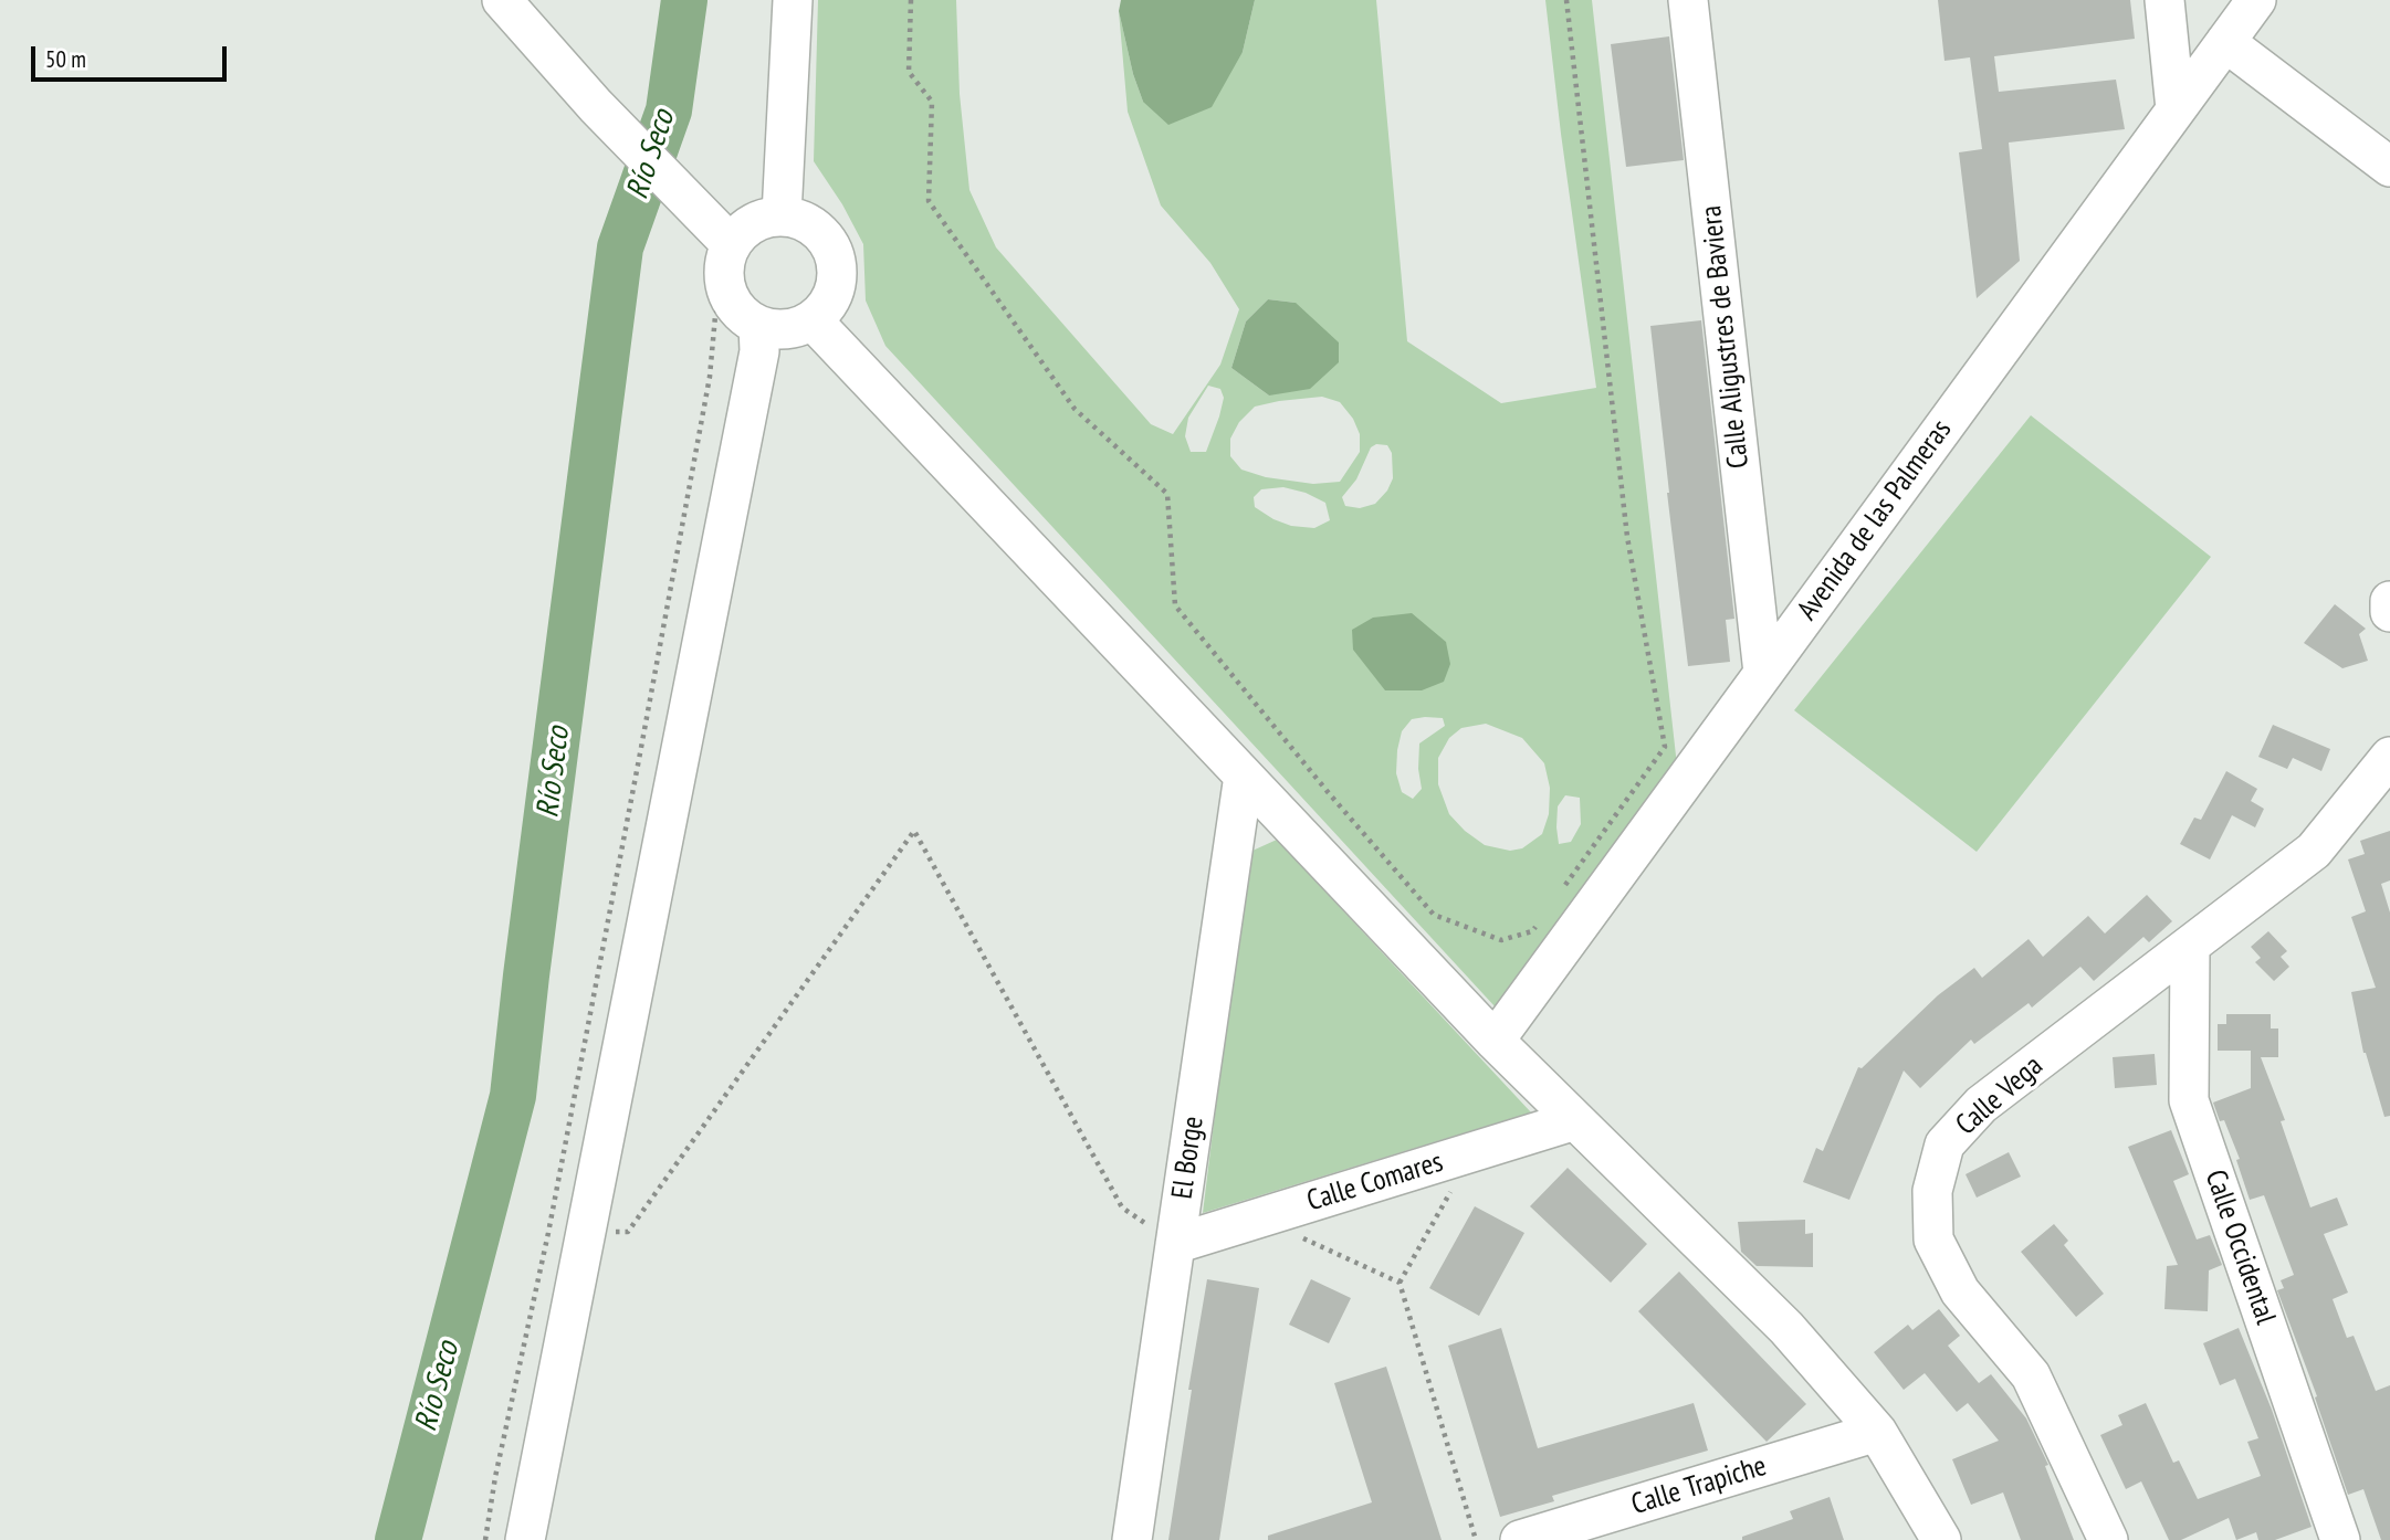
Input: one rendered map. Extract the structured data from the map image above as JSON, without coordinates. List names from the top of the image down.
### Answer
{
  "streets": {
    "street": [
      "Calle Aligustres de Baviera",
      "Avenida de las Palmeras",
      "Calle Vega",
      "El Borge",
      "Calle Comares",
      "Calle Occidental",
      "Calle Trapiche"
    ]
  },
  "crossings": [
    ["Calle Aligustres de Baviera", "Avenida de las Palmeras"],
    ["Calle Vega", "Calle Occidental"],
    ["El Borge", "Calle Comares"]
  ],
  "water": ["Río Seco"],
  "scale_bar": "50 m"
}
